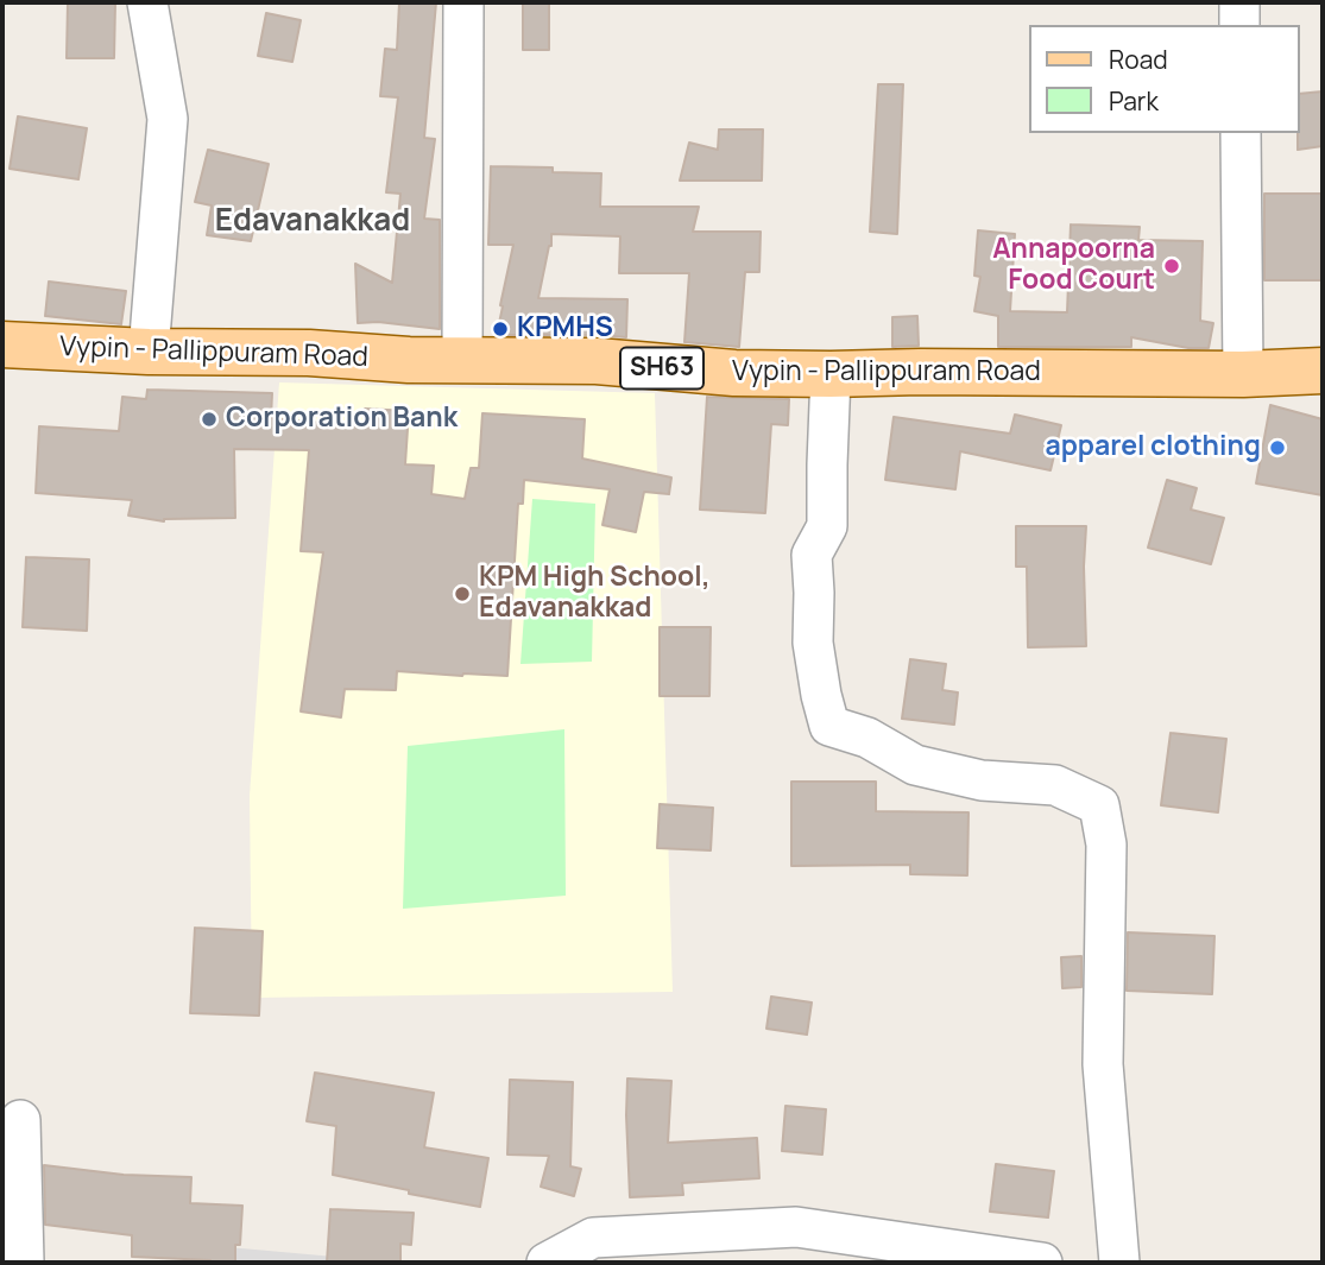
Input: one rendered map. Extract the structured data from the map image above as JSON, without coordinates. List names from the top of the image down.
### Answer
{
  "streets": {
    "main road": ["Vypin - Pallippuram Road", "SH63"]
  },
  "districts": ["Edavanakkad"],
  "places": [
    "Annapoorna Food Court",
    "KPMHS",
    "Corporation Bank",
    "apparel clothing",
    "KPM High School, Edavanakkad"
  ],
  "legend": ["Road", "Park"]
}
